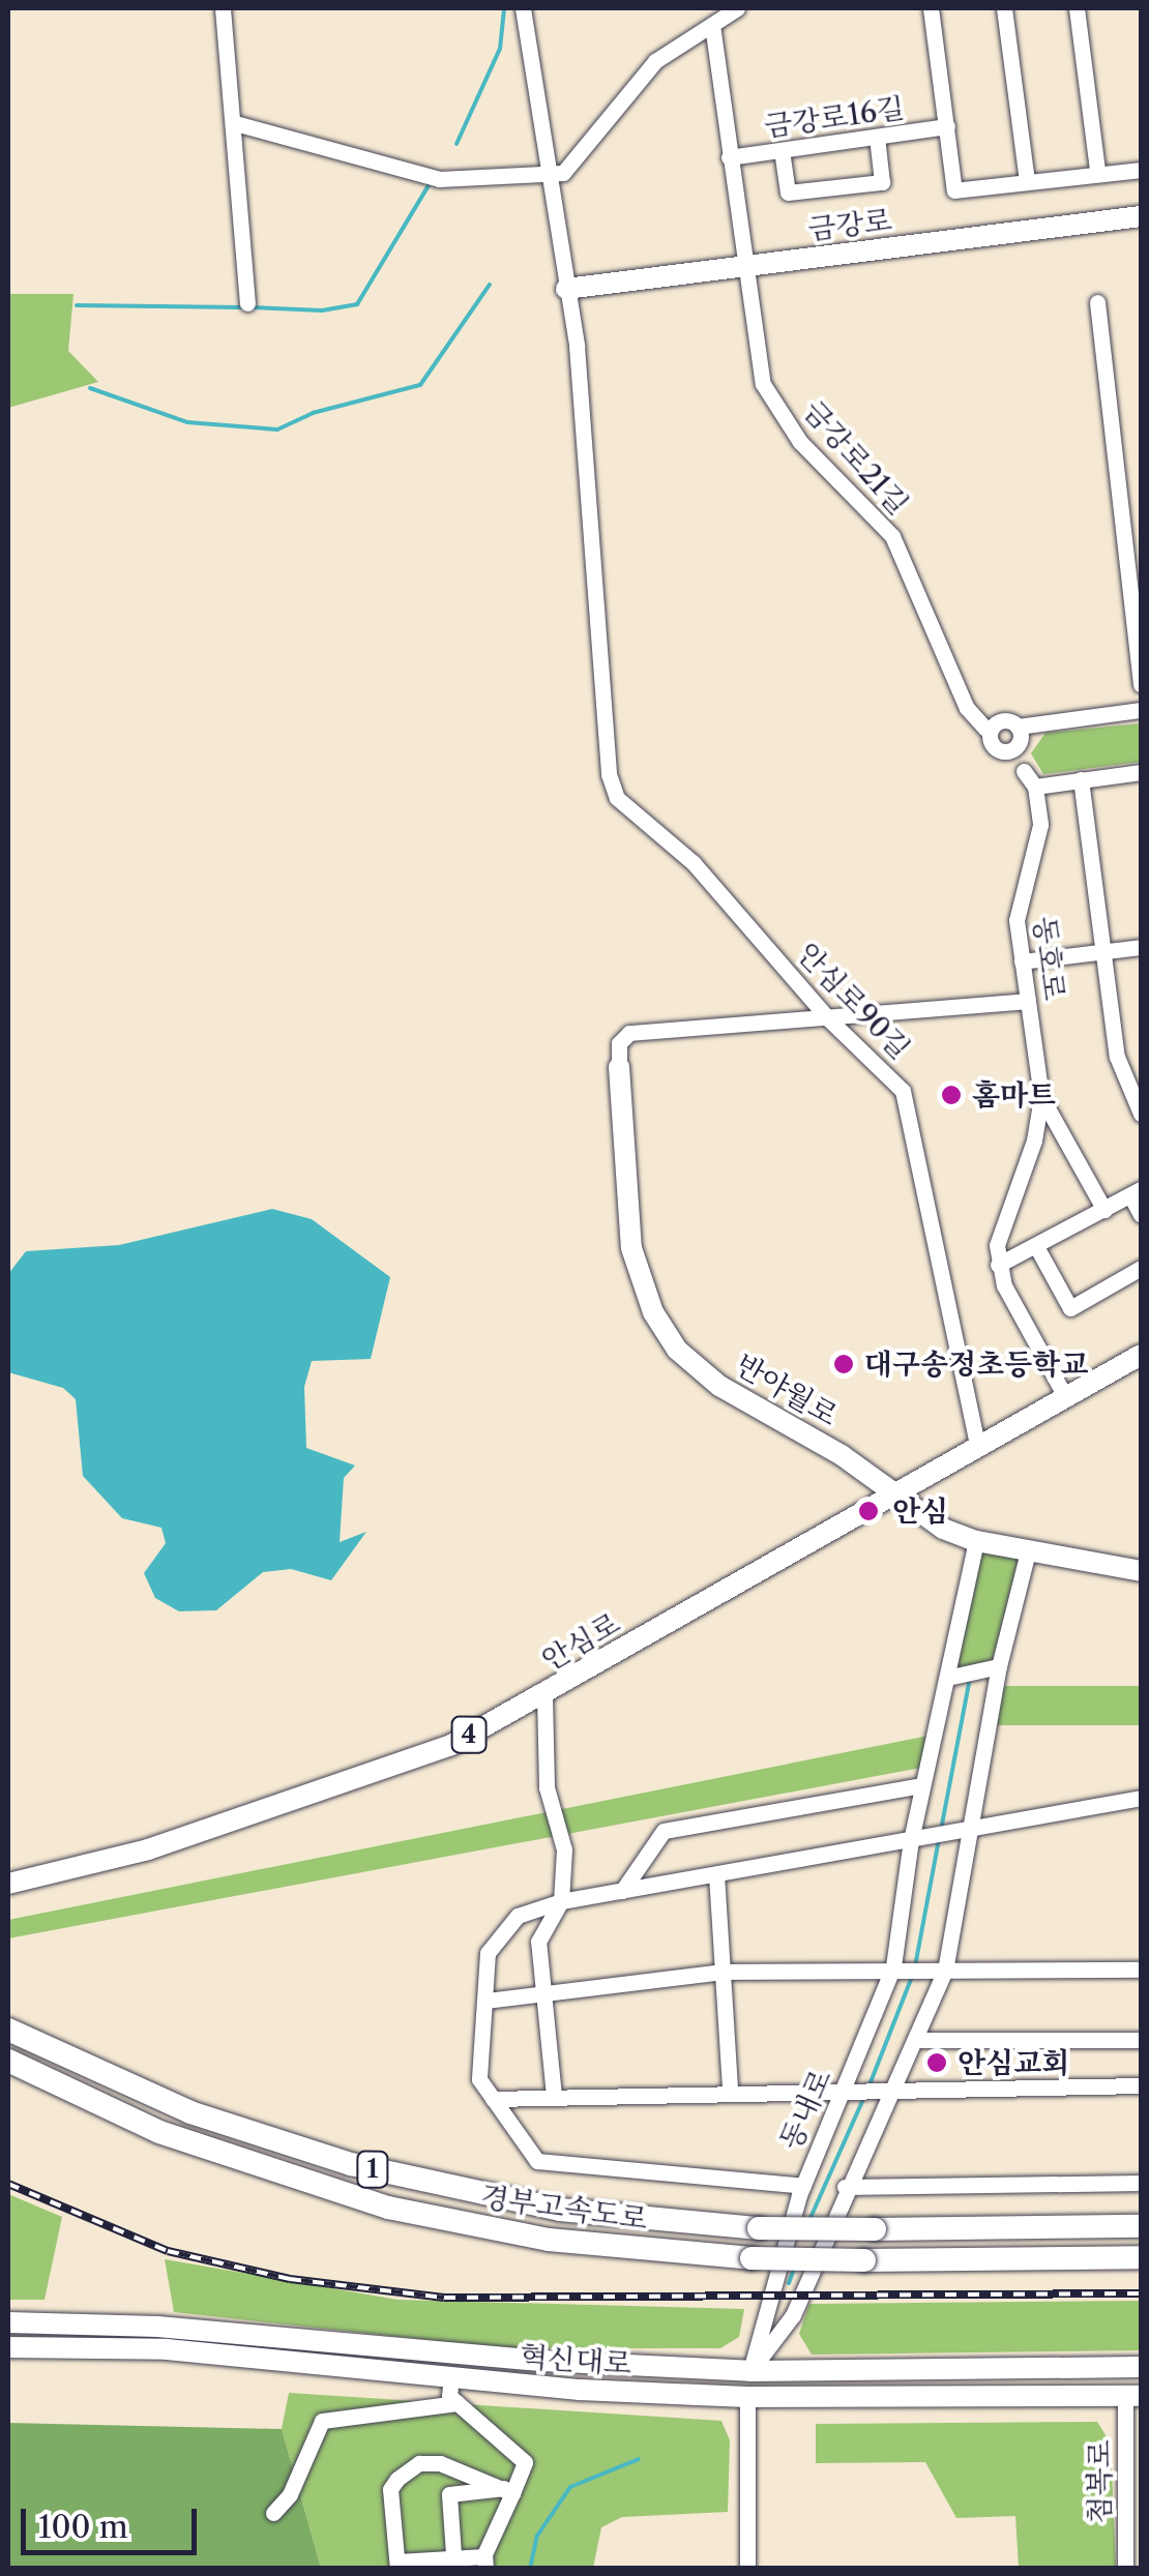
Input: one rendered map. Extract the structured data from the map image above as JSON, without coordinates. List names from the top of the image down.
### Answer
{
  "streets": {
    "highway": ["1", "경부고속도로"],
    "main road": [
      "금강로",
      "반야월로",
      "안심로",
      "4",
      "동내로",
      "혁신대로"
    ],
    "street": [
      "금강로16길",
      "금강로21길",
      "동호로",
      "안심로90길",
      "첨복로"
    ]
  },
  "crossings": [
    ["금강로16길", "금강로"],
    ["금강로16길", "금강로21길"],
    ["금강로", "금강로21길"],
    ["금강로", "안심로90길"],
    ["금강로21길", "동호로"],
    ["안심로90길", "안심로"],
    ["반야월로", "안심로"],
    ["반야월로", "동내로"],
    ["동내로", "혁신대로"],
    ["혁신대로", "첨복로"]
  ],
  "places": [
    "홈마트",
    "대구송정초등학교",
    "안심",
    "안심교회"
  ],
  "scale_bar": "100 m"
}
